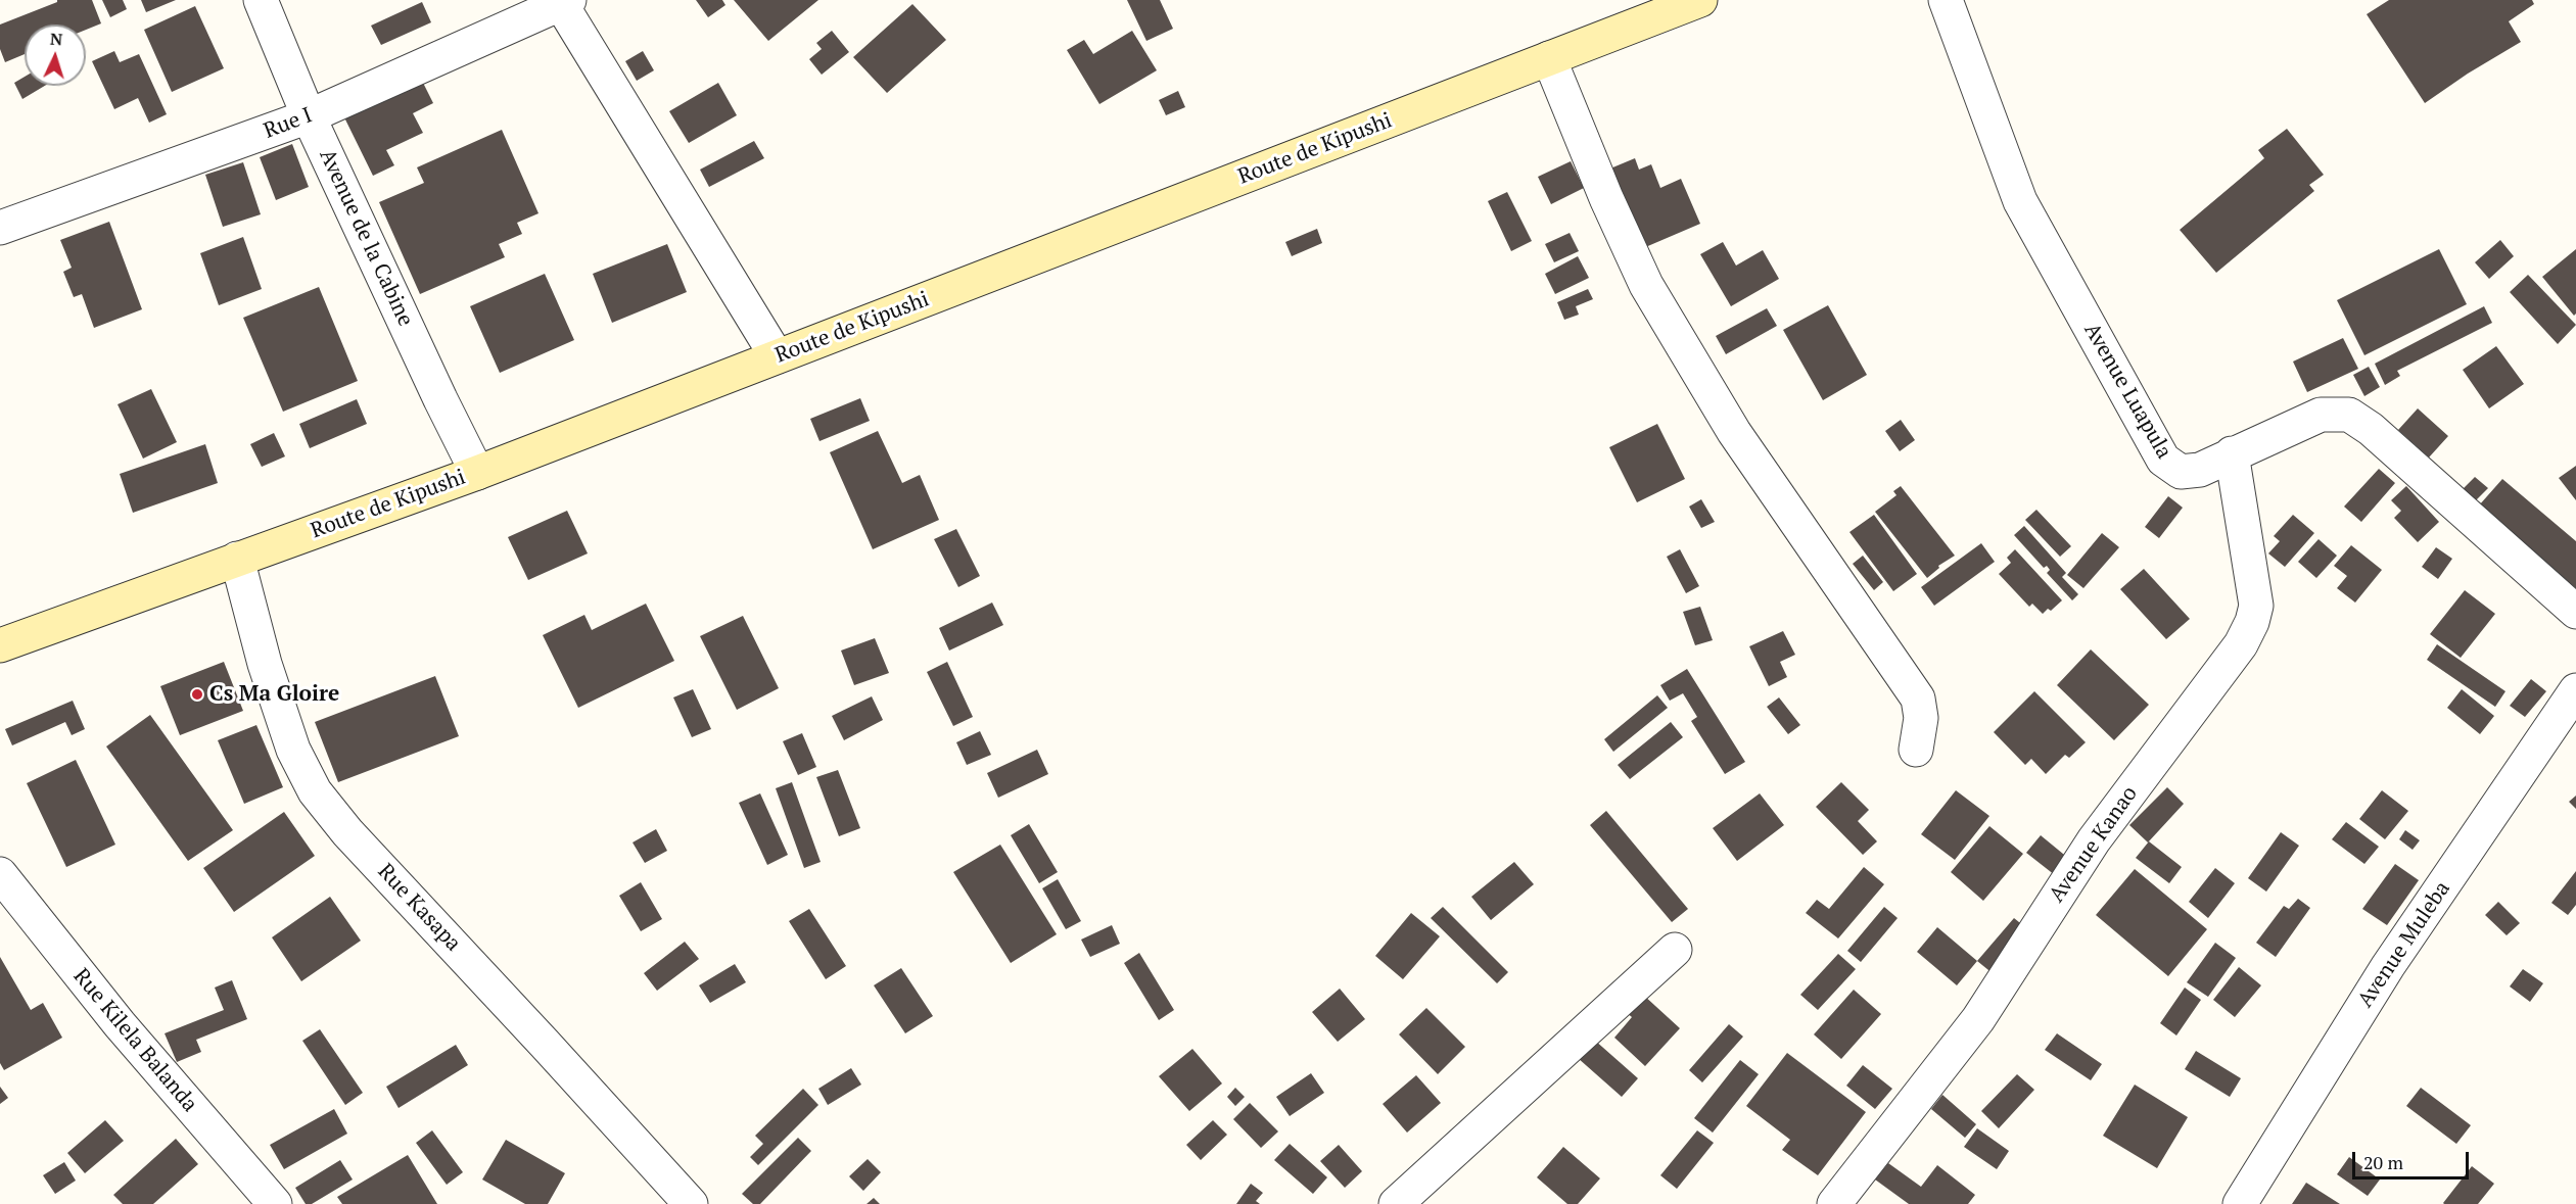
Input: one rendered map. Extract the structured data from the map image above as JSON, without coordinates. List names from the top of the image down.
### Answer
{
  "streets": {
    "main road": ["Route de Kipushi"],
    "street": [
      "Rue I",
      "Avenue de la Cabine",
      "Avenue Luapula",
      "Avenue Kanao",
      "Rue Kasapa",
      "Avenue Muleba",
      "Rue Kilela Balanda"
    ]
  },
  "crossings": [
    ["Rue I", "Avenue de la Cabine"],
    ["Route de Kipushi", "Avenue de la Cabine"],
    ["Route de Kipushi", "Rue Kasapa"],
    ["Avenue Luapula", "Avenue Kanao"]
  ],
  "places": ["Cs Ma Gloire"],
  "scale_bar": "20 m",
  "north": "top"
}
